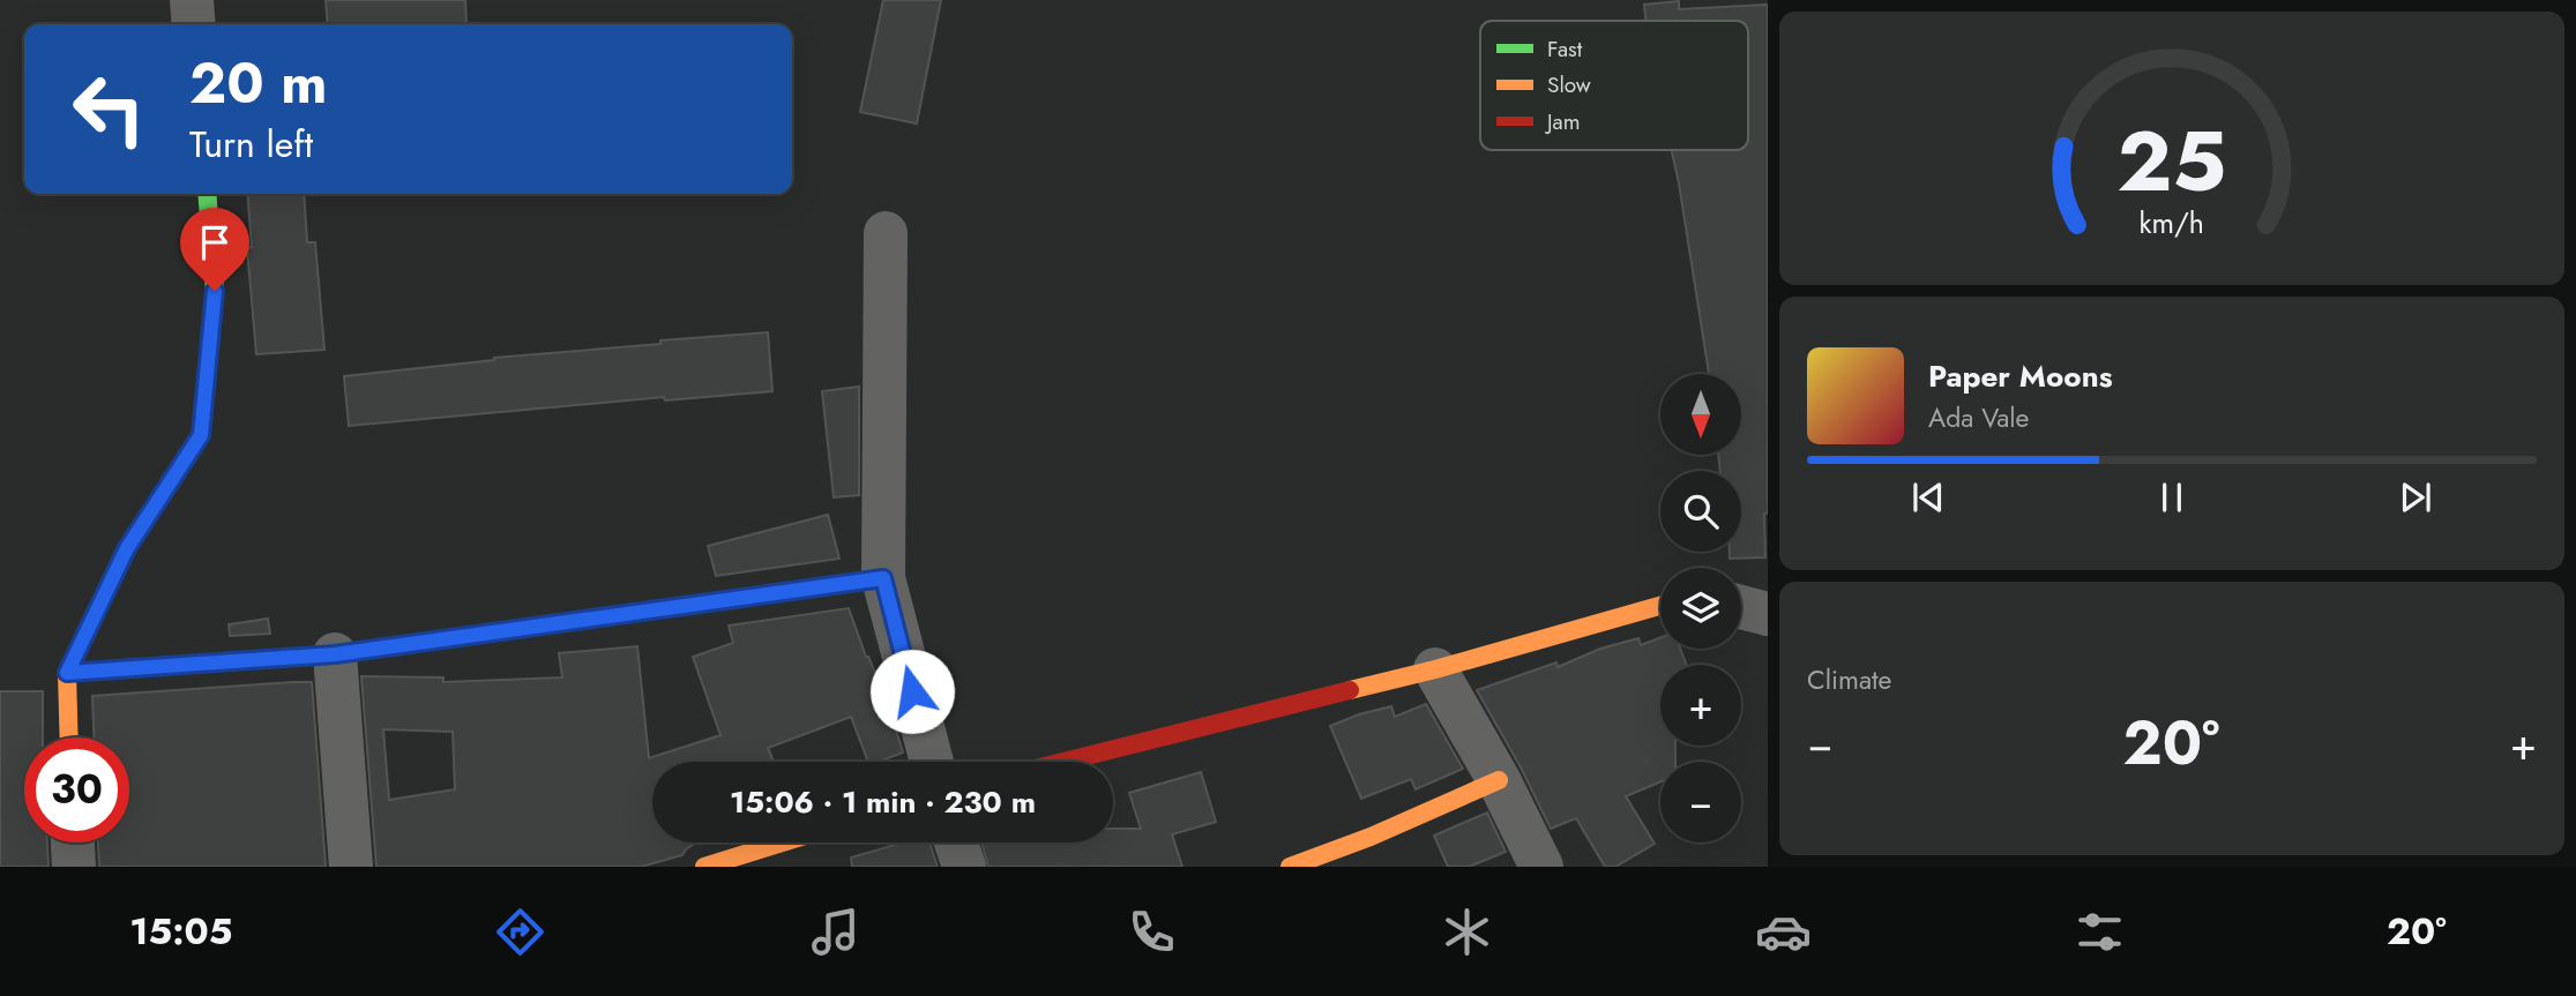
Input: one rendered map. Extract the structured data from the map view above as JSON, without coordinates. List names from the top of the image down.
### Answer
{
  "legend": ["Fast", "Slow", "Jam"],
  "north": "bottom",
  "page": {
    "turn": ["20 m", "Turn left"],
    "song": ["Paper Moons", "Ada Vale"],
    "map_buttons": ["+", "−"],
    "tile": "Climate",
    "heat": ["−", "20°", "+"],
    "limit": "30",
    "trip": "15:06 · 1 min · 230 m",
    "tabs": ["15:05", "20°"],
    "gauge": ["25", "km/h"]
  }
}
